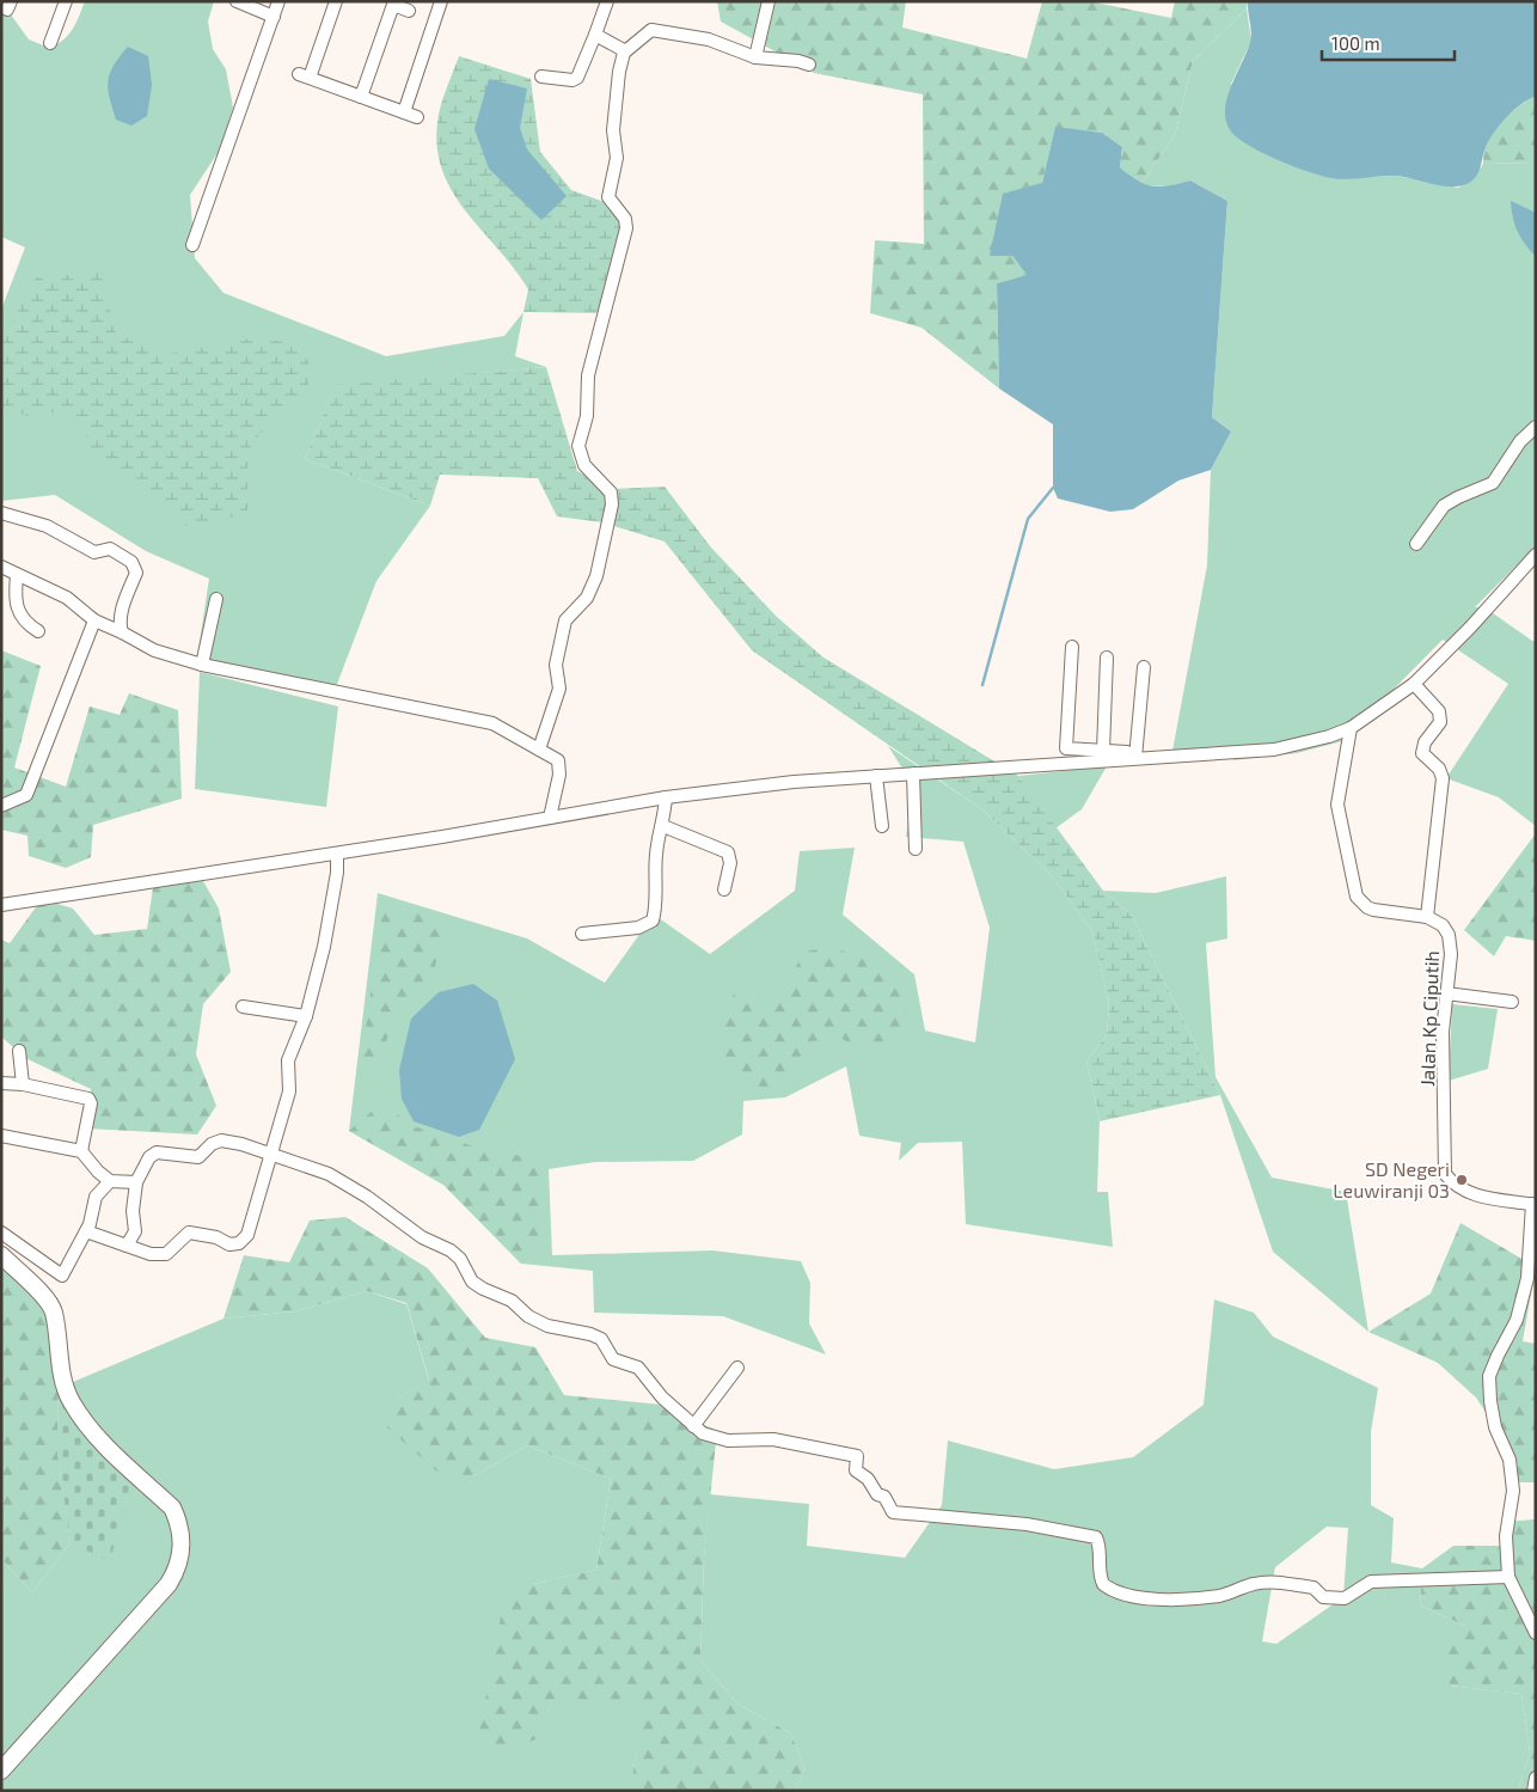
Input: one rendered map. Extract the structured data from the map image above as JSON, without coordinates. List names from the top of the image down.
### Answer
{
  "streets": {
    "street": ["Jalan Kp Ciputih"]
  },
  "places": ["SD Negeri Leuwiranji 03"],
  "scale_bar": "100 m"
}
